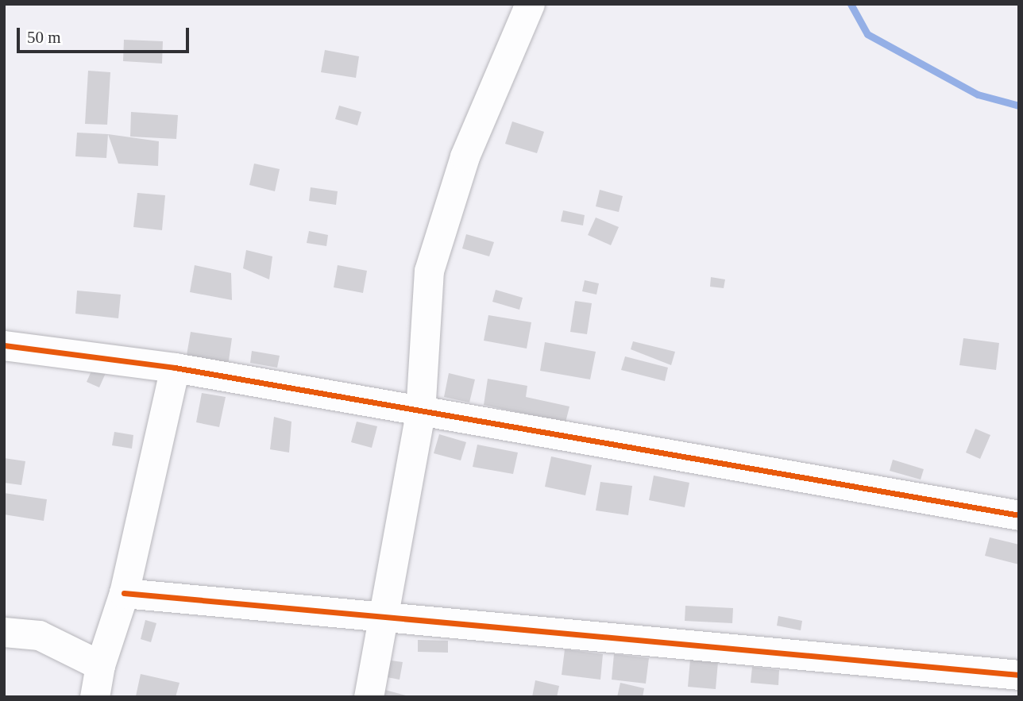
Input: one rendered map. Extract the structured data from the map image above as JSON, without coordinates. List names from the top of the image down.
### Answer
{
  "scale_bar": "50 m"
}
